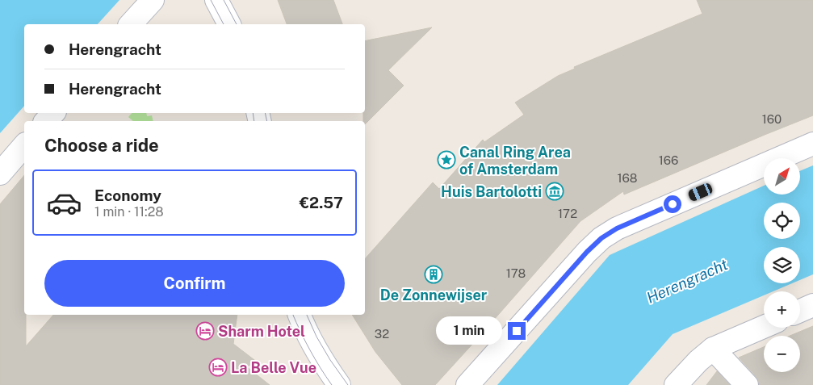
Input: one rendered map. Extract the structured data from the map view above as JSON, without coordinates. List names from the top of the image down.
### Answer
{
  "water": ["Herengracht"],
  "places": {
    "place": ["Canal Ring Area of Amsterdam"],
    "museum": ["Huis Bartolotti"],
    "building": ["De Zonnewijser"],
    "hotel": ["Sharm Hotel", "La Belle Vue"]
  },
  "house_numbers": [
    "160",
    "166",
    "168",
    "172",
    "178",
    "32"
  ],
  "north": "top right",
  "page": {
    "banner": ["Herengracht", "Herengracht"],
    "heading": "Choose a ride",
    "map_buttons": ["+", "−"],
    "list": [
      {
        "name": "Economy",
        "note": "1 min · 11:28",
        "value": "€2.57"
      }
    ],
    "buttons": "Confirm",
    "bubble": "1 min"
  }
}
